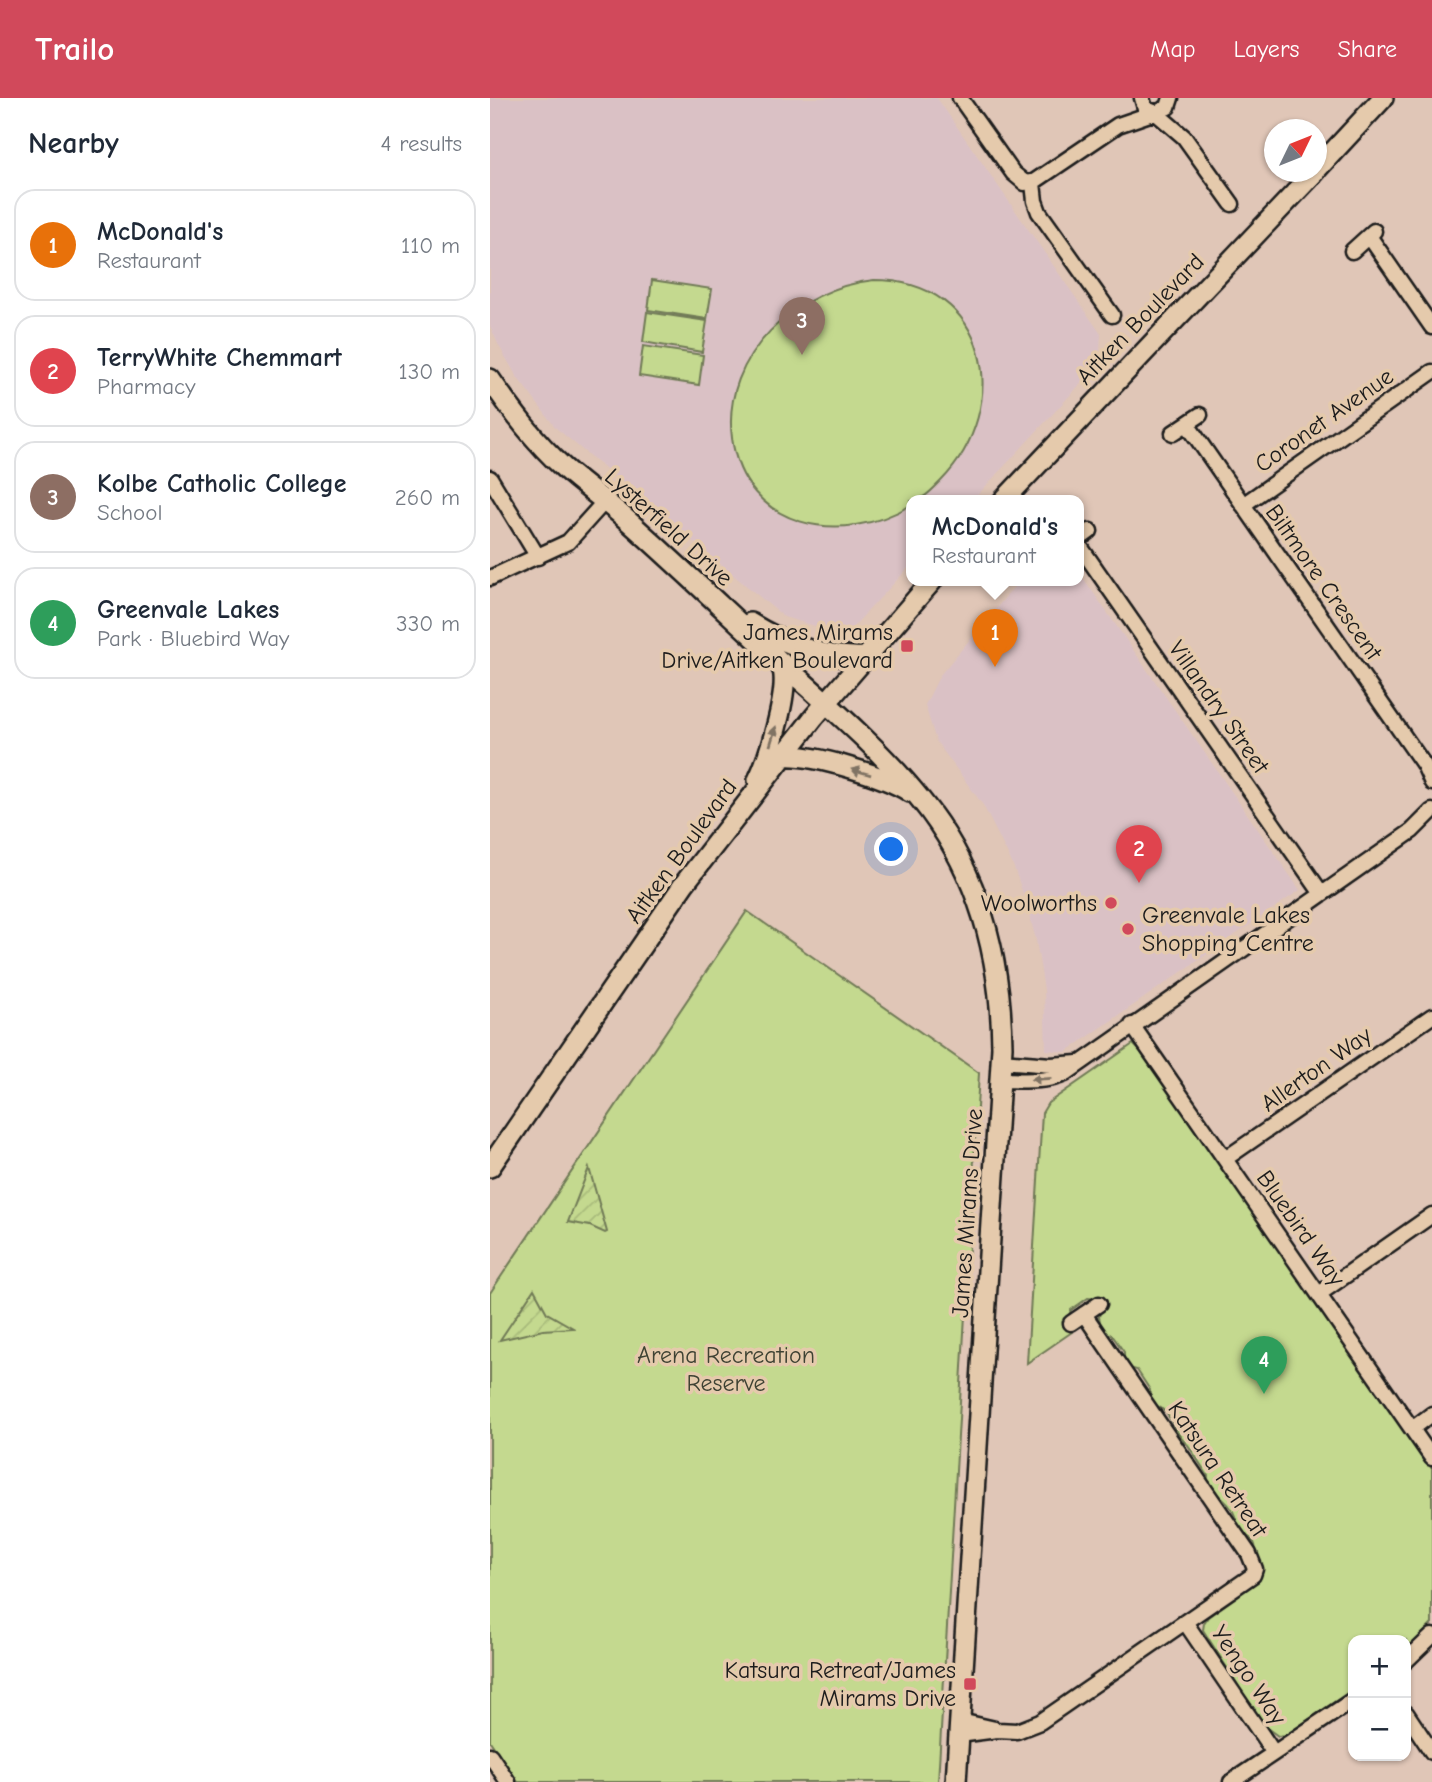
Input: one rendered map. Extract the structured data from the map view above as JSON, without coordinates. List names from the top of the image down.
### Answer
{
  "streets": {
    "street": [
      "Aitken Boulevard",
      "Coronet Avenue",
      "Lysterfield Drive",
      "Biltmore Crescent",
      "Villandry Street",
      "Allerton Way",
      "James Mirams Drive",
      "Bluebird Way",
      "Katsura Retreat",
      "Yengo Way"
    ]
  },
  "crossings": [
    ["Aitken Boulevard", "Lysterfield Drive"],
    ["Aitken Boulevard", "James Mirams Drive"],
    ["Coronet Avenue", "Biltmore Crescent"],
    ["Lysterfield Drive", "James Mirams Drive"],
    ["Allerton Way", "Bluebird Way"],
    ["James Mirams Drive", "Katsura Retreat"],
    ["Katsura Retreat", "Yengo Way"]
  ],
  "parks": ["Arena Recreation Reserve"],
  "places": {
    "transit": ["James Mirams Drive/Aitken Boulevard", "Katsura Retreat/James Mirams Drive"],
    "other": ["Woolworths", "Greenvale Lakes Shopping Centre"]
  },
  "north": "top right",
  "page": {
    "header": "Trailo",
    "nav": ["Map", "Layers", "Share"],
    "heading": ["Nearby", "4 results"],
    "list": [
      {
        "mark": "1",
        "name": "McDonald's",
        "note": "Restaurant",
        "value": "110 m"
      },
      {
        "mark": "2",
        "name": "TerryWhite Chemmart",
        "note": "Pharmacy",
        "value": "130 m"
      },
      {
        "mark": "3",
        "name": "Kolbe Catholic College",
        "note": "School",
        "value": "260 m"
      },
      {
        "mark": "4",
        "name": "Greenvale Lakes",
        "note": "Park · Bluebird Way",
        "value": "330 m"
      }
    ],
    "pins": [
      "3",
      "1",
      "2",
      "4"
    ],
    "popup": ["McDonald's", "Restaurant"],
    "map_buttons": ["+", "−"]
  }
}
